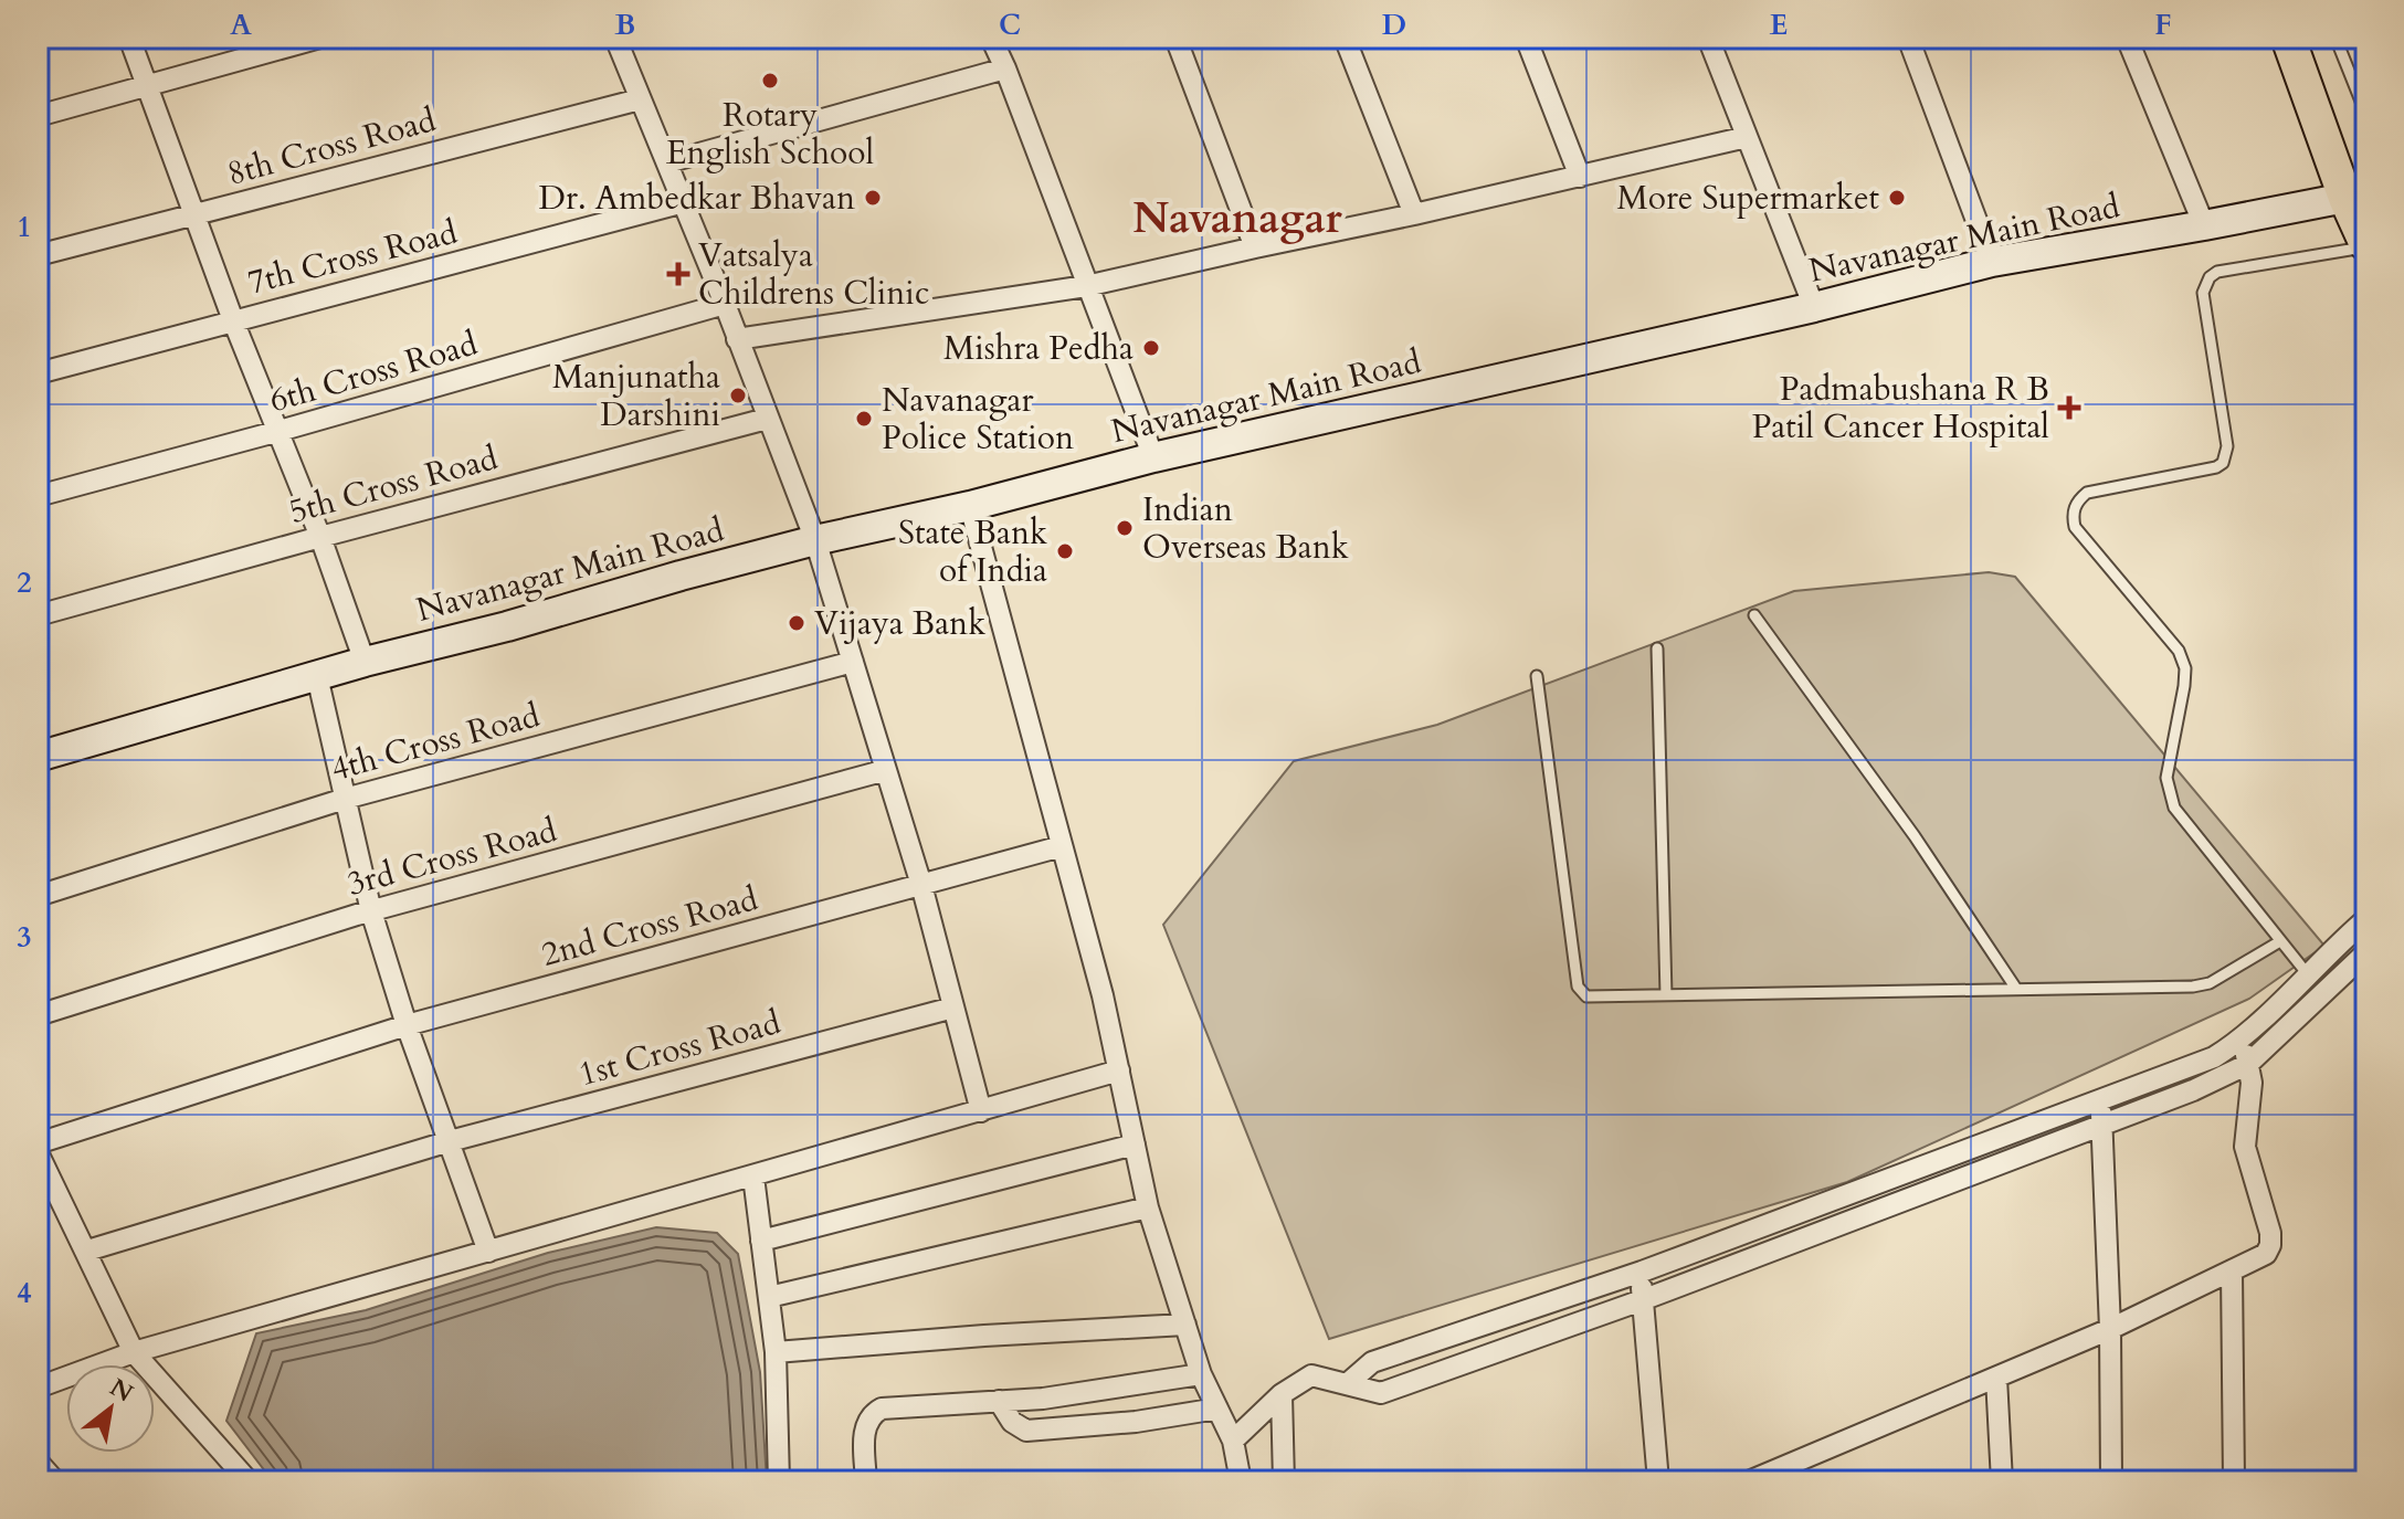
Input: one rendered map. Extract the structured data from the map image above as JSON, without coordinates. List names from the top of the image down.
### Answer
{
  "streets": {
    "main road": ["Navanagar Main Road"],
    "street": [
      "8th Cross Road",
      "7th Cross Road",
      "6th Cross Road",
      "5th Cross Road",
      "4th Cross Road",
      "3rd Cross Road",
      "2nd Cross Road",
      "1st Cross Road"
    ]
  },
  "districts": ["Navanagar"],
  "places": {
    "other": [
      "Rotary English School",
      "Dr. Ambedkar Bhavan",
      "More Supermarket",
      "Mishra Pedha",
      "Manjunatha Darshini",
      "Navanagar Police Station",
      "Indian Overseas Bank",
      "State Bank of India",
      "Vijaya Bank"
    ],
    "health": ["Vatsalya Childrens Clinic", "Padmabushana R B Patil Cancer Hospital"]
  },
  "north": "top right",
  "grid": {
    "columns": [
      "A",
      "B",
      "C",
      "D",
      "E",
      "F"
    ],
    "rows": [
      "1",
      "2",
      "3",
      "4"
    ]
  }
}
